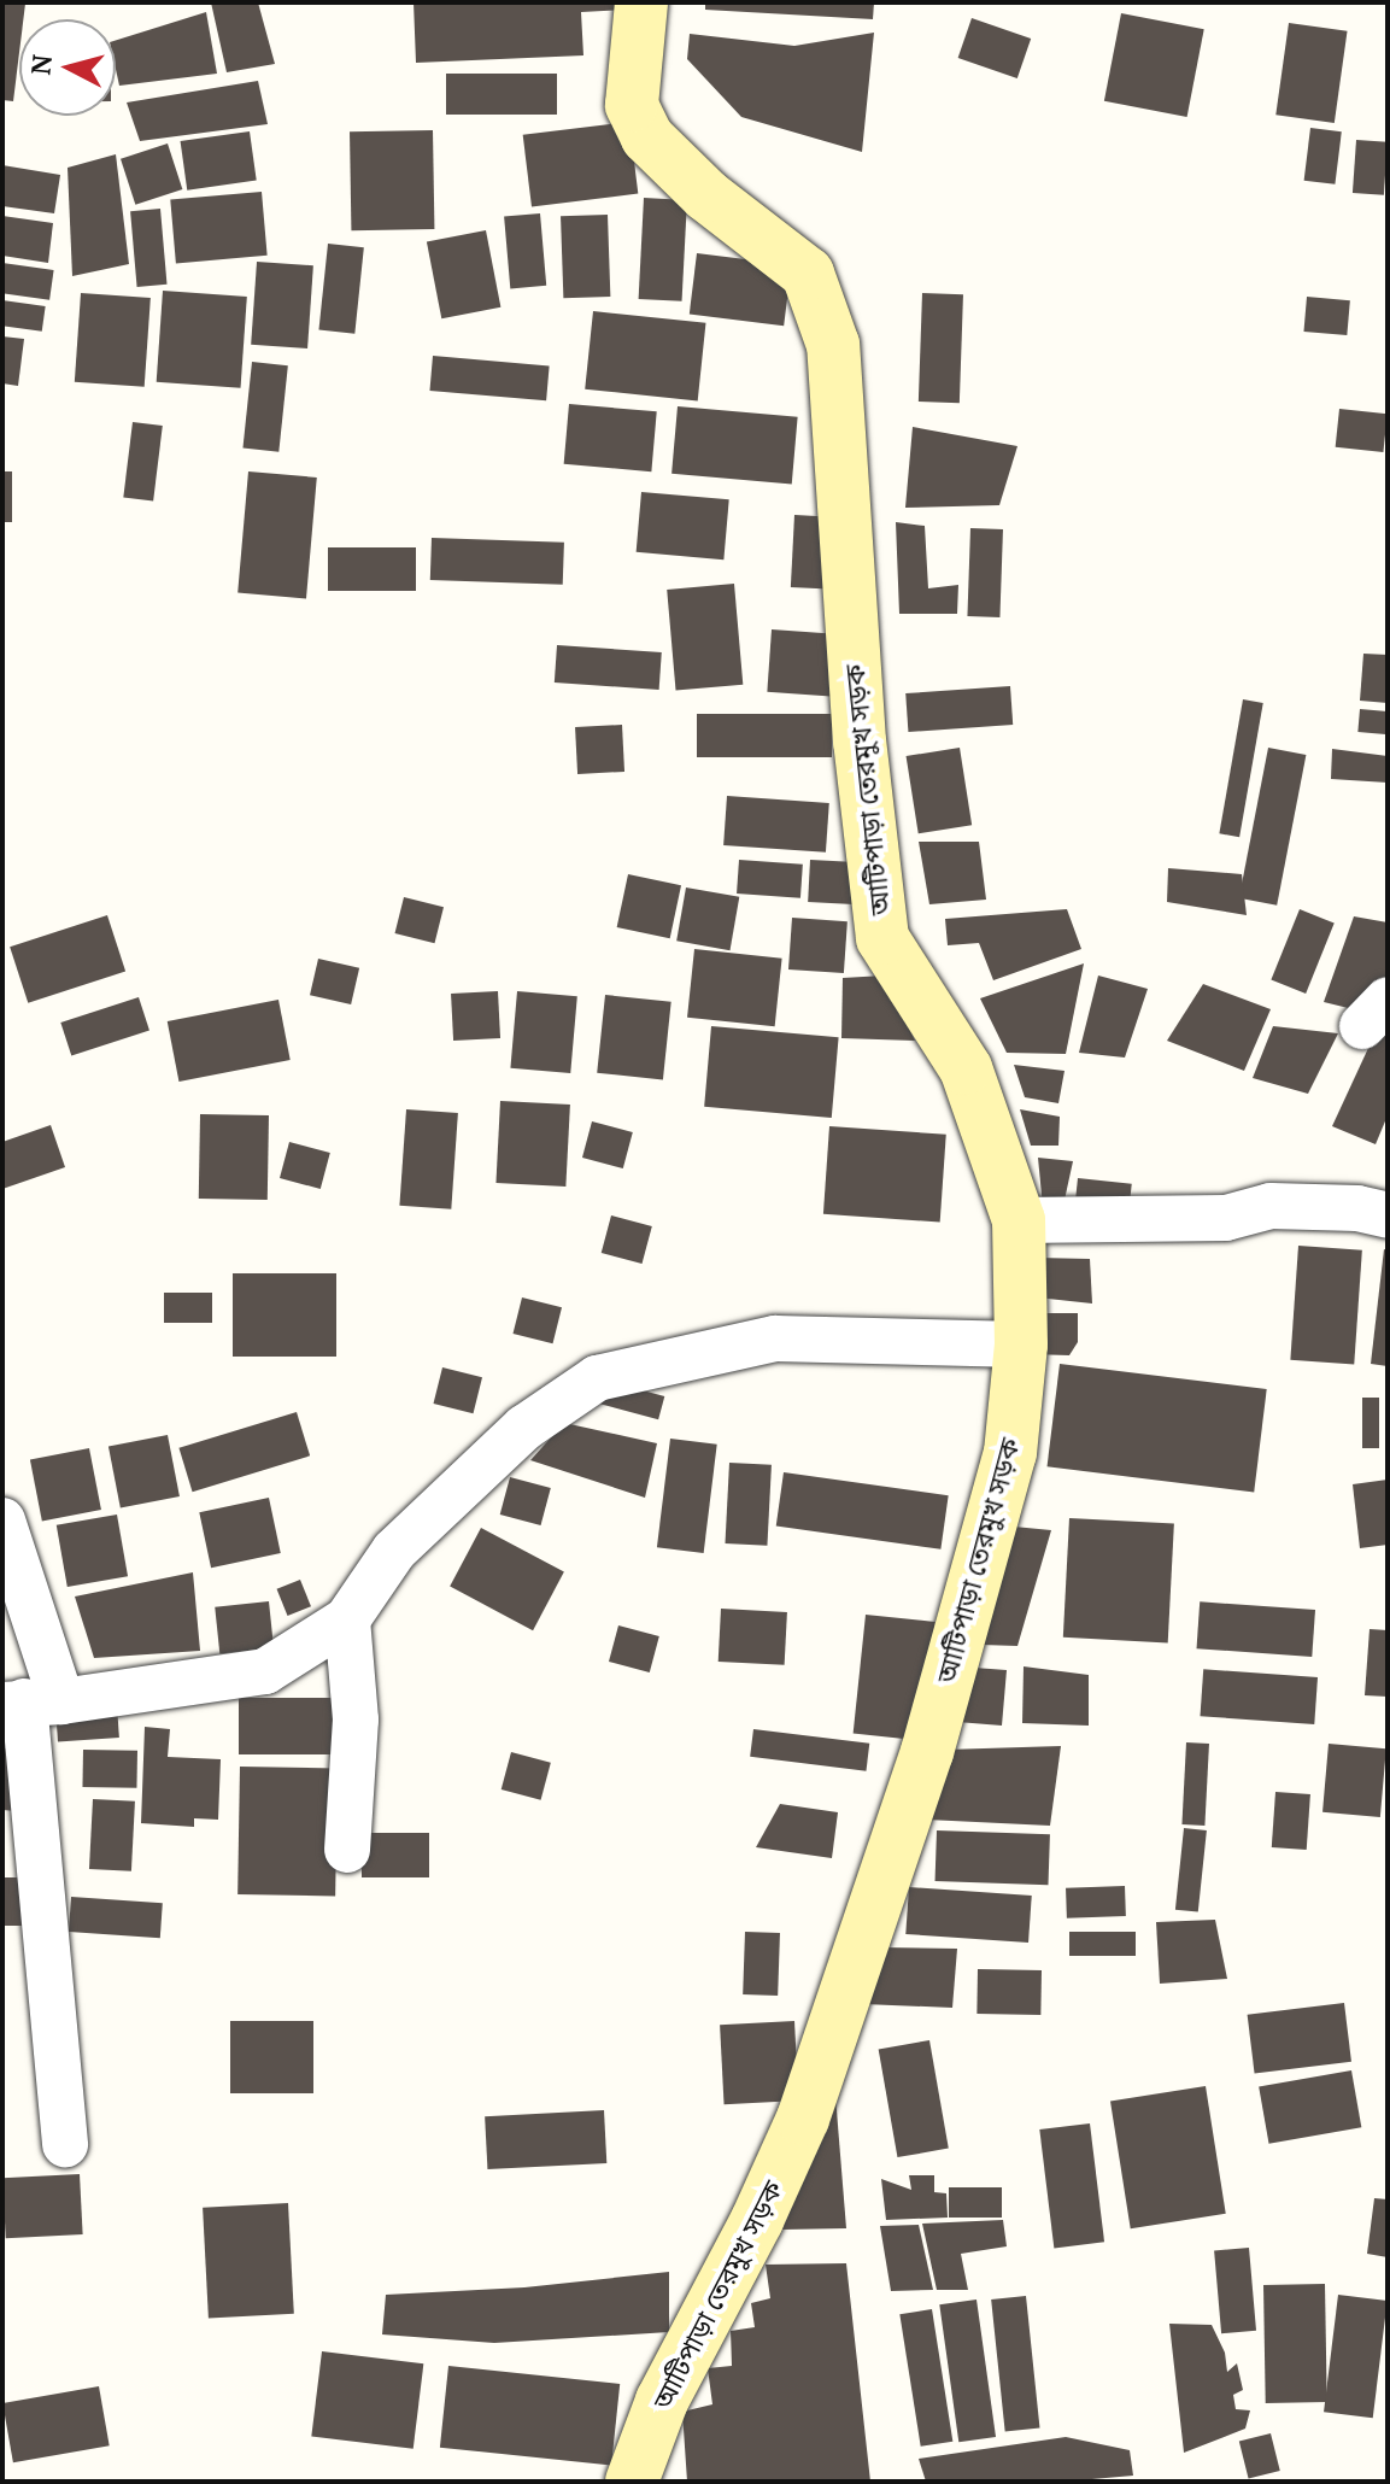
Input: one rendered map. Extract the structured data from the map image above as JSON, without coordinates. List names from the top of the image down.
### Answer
{
  "streets": {
    "main road": ["আটিপাড়া তেরমুখ সড়ক"]
  },
  "north": "left"
}
